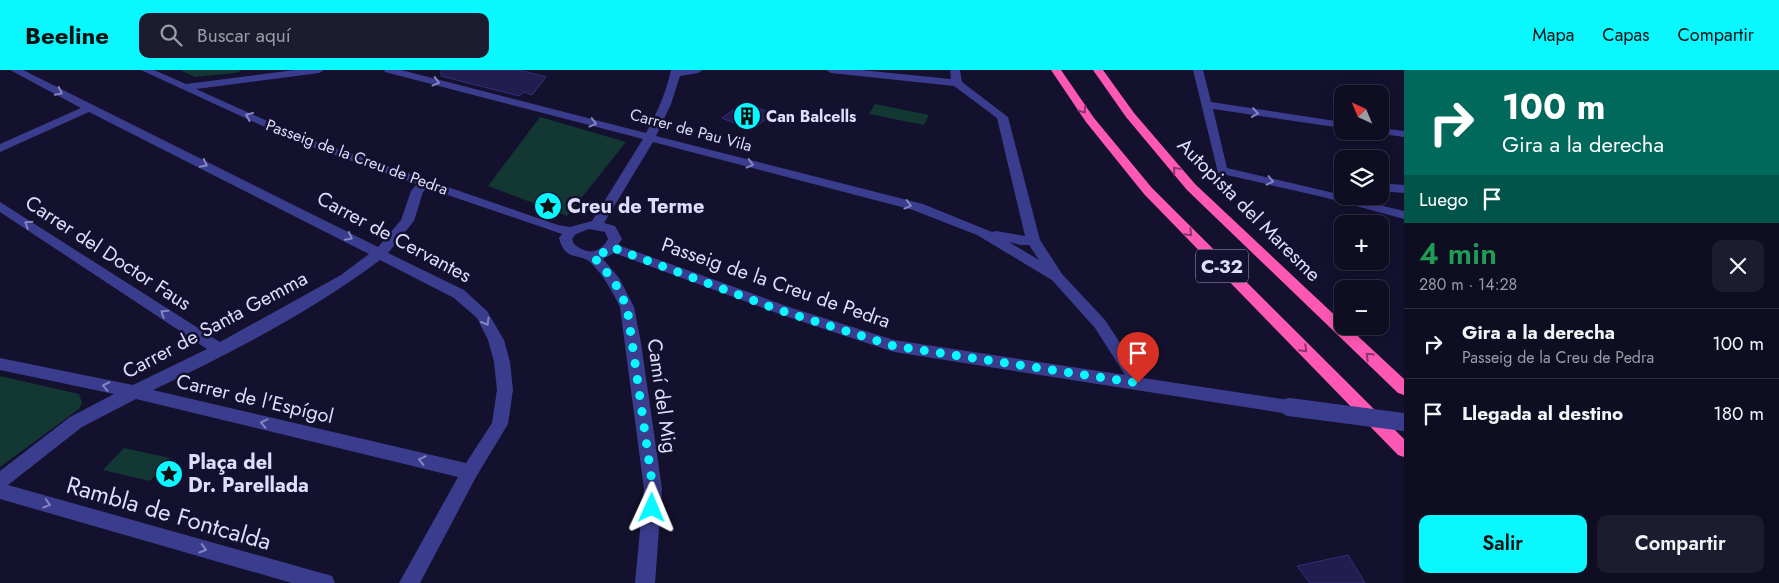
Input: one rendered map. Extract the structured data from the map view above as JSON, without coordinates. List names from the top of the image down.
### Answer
{
  "streets": {
    "highway": ["Autopista del Maresme", "C-32"],
    "street": [
      "Carrer de Pau Vila",
      "Passeig de la Creu de Pedra",
      "Carrer de Cervantes",
      "Carrer del Doctor Faus",
      "Carrer de Santa Gemma",
      "Camí del Mig",
      "Carrer de l'Espígol",
      "Rambla de Fontcalda"
    ]
  },
  "crossings": [
    ["Passeig de la Creu de Pedra", "Carrer de Santa Gemma"],
    ["Passeig de la Creu de Pedra", "Camí del Mig"],
    ["Carrer de Cervantes", "Carrer de Santa Gemma"],
    ["Carrer de Cervantes", "Carrer de l'Espígol"],
    ["Carrer del Doctor Faus", "Carrer de Santa Gemma"],
    ["Carrer de Santa Gemma", "Carrer de l'Espígol"]
  ],
  "one_way": [
    "Carrer de Pau Vila",
    "Carrer de Cervantes",
    "Carrer del Doctor Faus",
    "Carrer de l'Espígol",
    "Rambla de Fontcalda"
  ],
  "places": {
    "building": ["Can Balcells"],
    "place": ["Creu de Terme", "Plaça del Dr. Parellada"]
  },
  "north": "top left",
  "page": {
    "header": "Beeline",
    "search": "Buscar aquí",
    "nav": ["Mapa", "Capas", "Compartir"],
    "turn": ["100 m", "Gira a la derecha"],
    "map_buttons": ["+", "−"],
    "then": "Luego",
    "heading": ["4 min", "280 m · 14:28"],
    "list": [
      {
        "name": "Gira a la derecha",
        "note": "Passeig de la Creu de Pedra",
        "value": "100 m"
      },
      {
        "name": "Llegada al destino",
        "value": "180 m"
      }
    ],
    "buttons": ["Salir", "Compartir"]
  }
}
